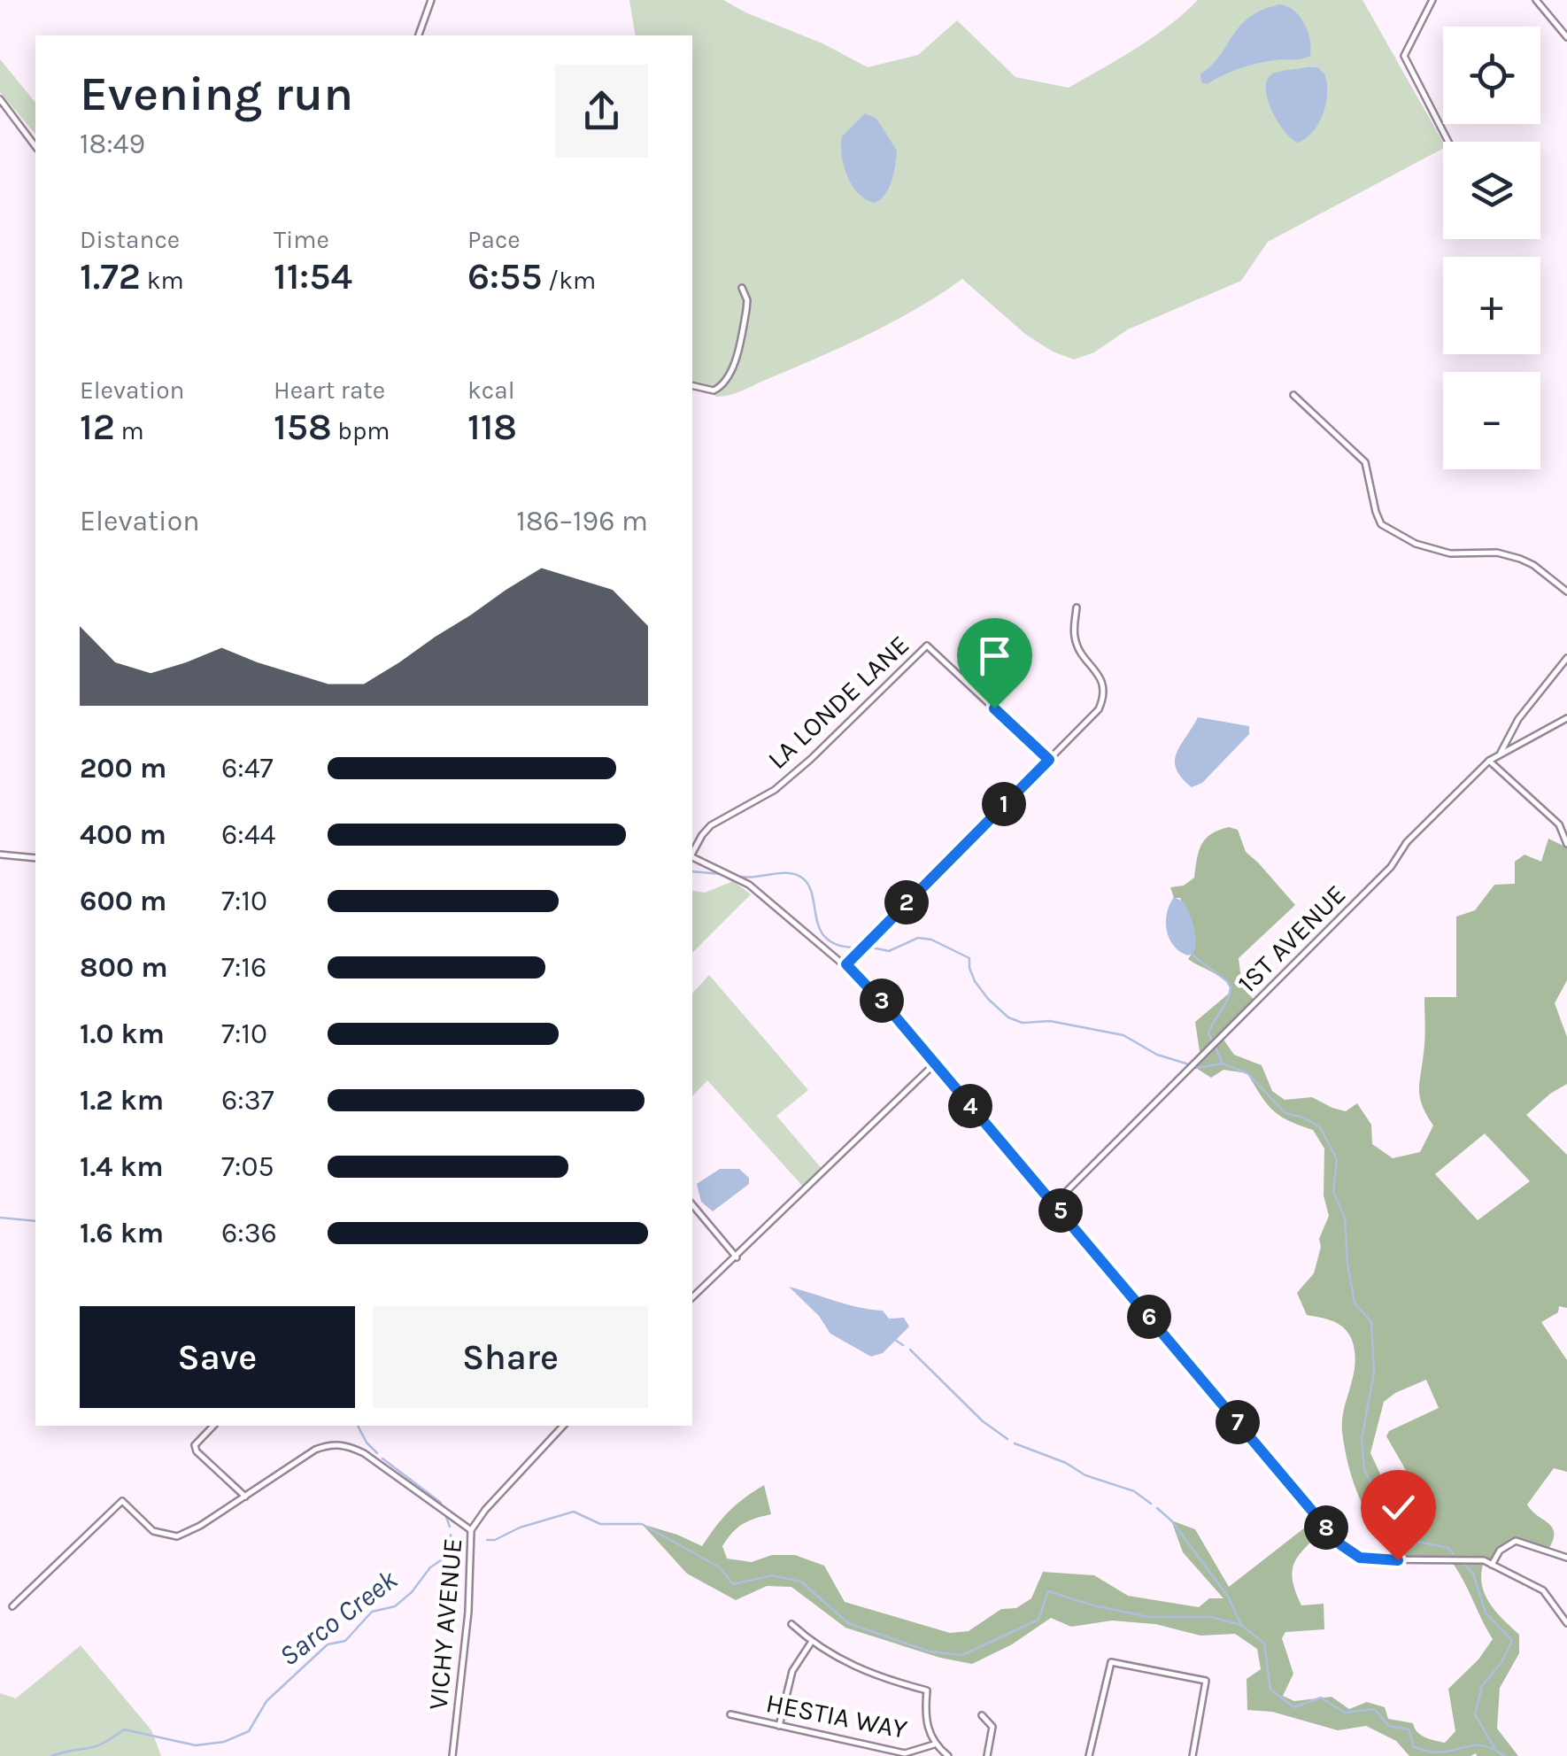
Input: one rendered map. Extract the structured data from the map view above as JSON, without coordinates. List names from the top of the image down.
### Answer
{
  "streets": {
    "street": [
      "LA LONDE LANE",
      "1ST AVENUE",
      "VICHY AVENUE",
      "HESTIA WAY"
    ]
  },
  "water": ["Sarco Creek"],
  "page": {
    "map_buttons": ["+", "−"],
    "heading": ["Evening run", "18:49"],
    "stats": [
      ["Distance", "1.72 km"],
      ["Time", "11:54"],
      ["Pace", "6:55 /km"],
      ["Elevation", "12 m"],
      ["Heart rate", "158 bpm"],
      ["kcal", "118"]
    ],
    "chart": ["Elevation", "186–196 m"],
    "list": [
      {
        "name": "200 m",
        "note": "6:47"
      },
      {
        "name": "400 m",
        "note": "6:44"
      },
      {
        "name": "600 m",
        "note": "7:10"
      },
      {
        "name": "800 m",
        "note": "7:16"
      },
      {
        "name": "1.0 km",
        "note": "7:10"
      },
      {
        "name": "1.2 km",
        "note": "6:37"
      },
      {
        "name": "1.4 km",
        "note": "7:05"
      },
      {
        "name": "1.6 km",
        "note": "6:36"
      }
    ],
    "pins": [
      "1",
      "2",
      "3",
      "4",
      "5",
      "6",
      "7",
      "8"
    ],
    "buttons": ["Save", "Share"]
  }
}
